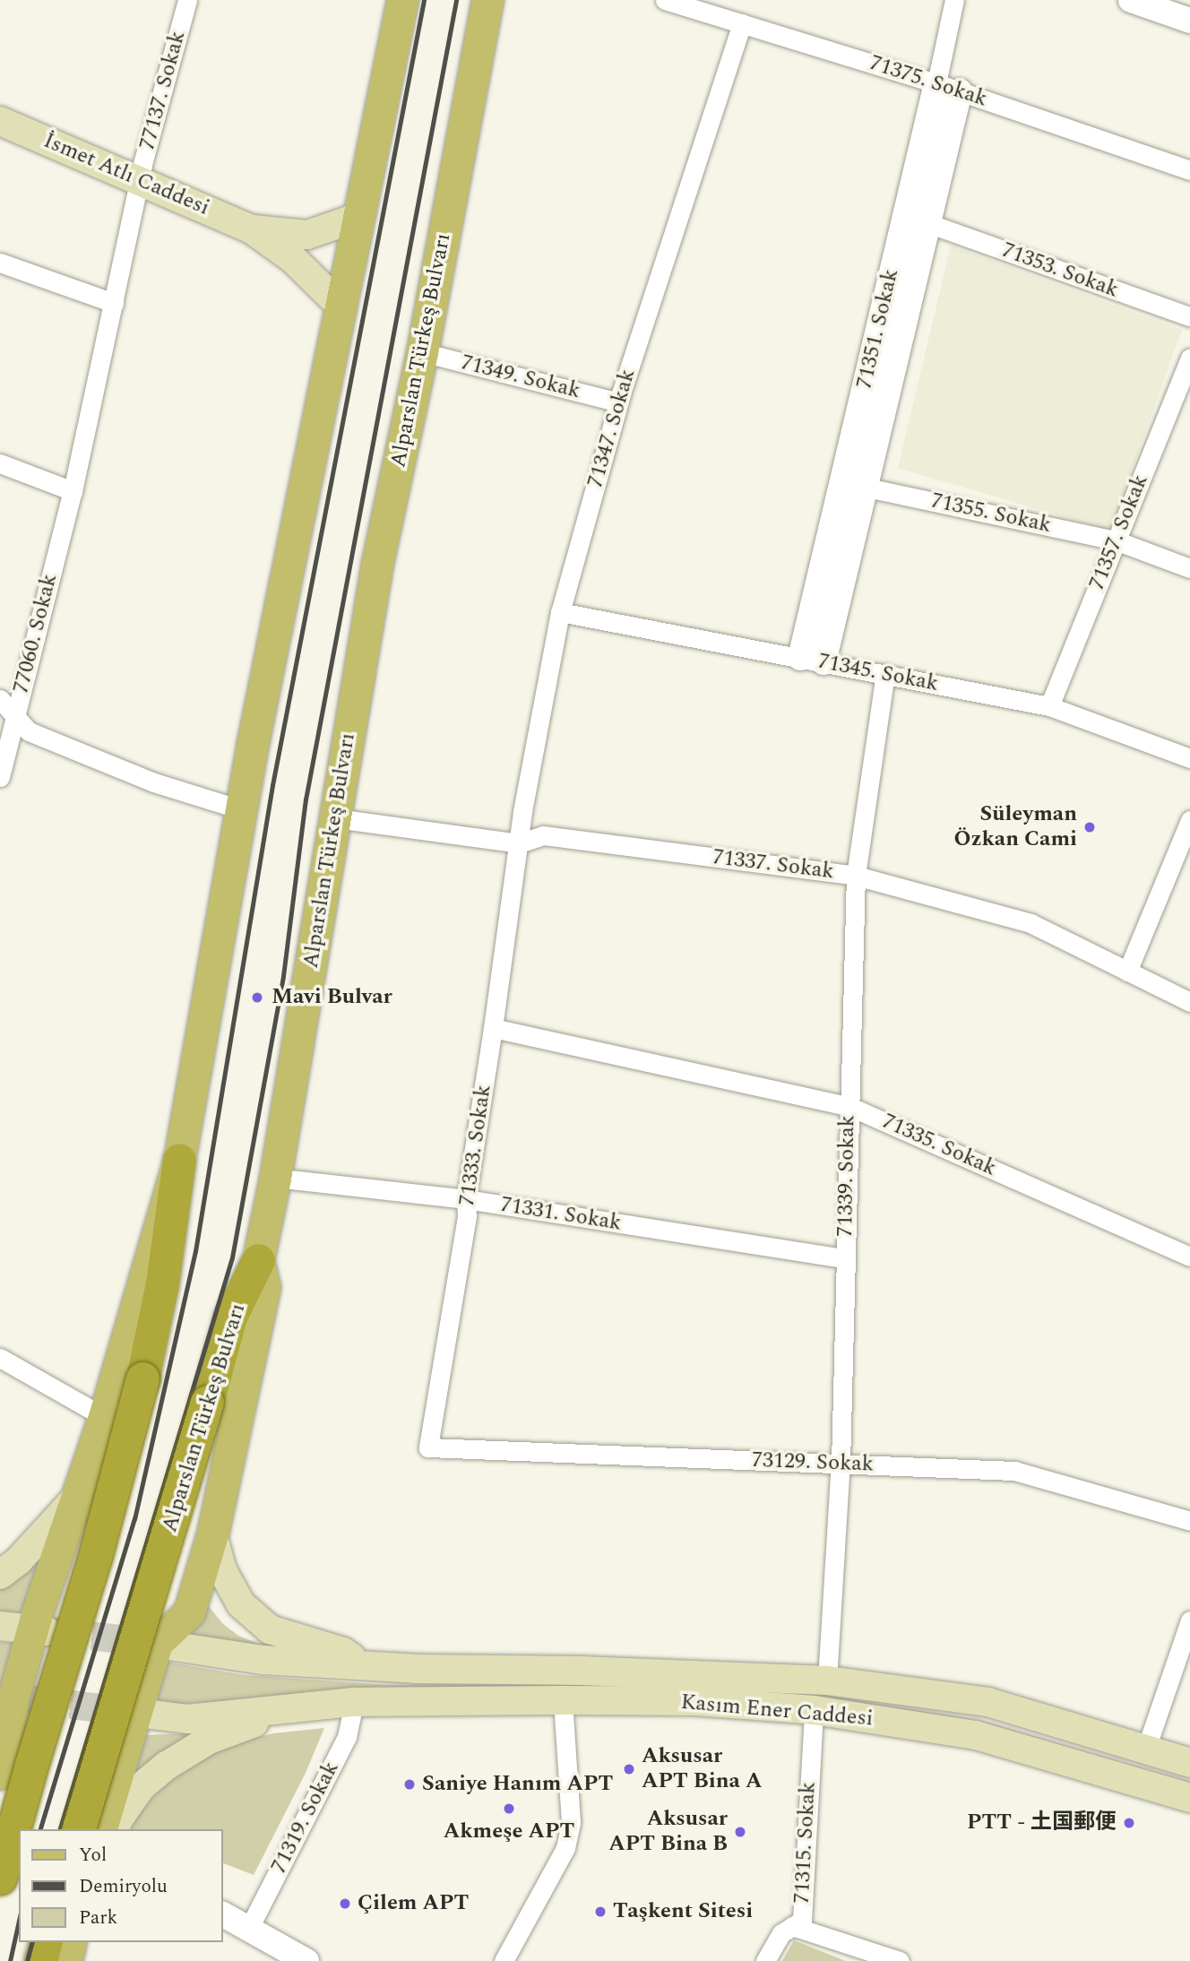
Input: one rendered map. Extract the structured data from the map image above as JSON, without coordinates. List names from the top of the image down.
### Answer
{
  "streets": {
    "highway": ["Alparslan Türkeş Bulvarı"],
    "main road": ["İsmet Atlı Caddesi", "Kasım Ener Caddesi"],
    "street": [
      "71375. Sokak",
      "77137. Sokak",
      "71353. Sokak",
      "71351. Sokak",
      "71349. Sokak",
      "71347. Sokak",
      "71355. Sokak",
      "71357. Sokak",
      "77060. Sokak",
      "71345. Sokak",
      "71337. Sokak",
      "71333. Sokak",
      "71335. Sokak",
      "71339. Sokak",
      "71331. Sokak",
      "73129. Sokak",
      "71319. Sokak",
      "71315. Sokak"
    ]
  },
  "crossings": [
    ["71375. Sokak", "71351. Sokak"],
    ["71375. Sokak", "71347. Sokak"],
    ["77137. Sokak", "İsmet Atlı Caddesi"],
    ["77137. Sokak", "77060. Sokak"],
    ["71353. Sokak", "71351. Sokak"],
    ["71351. Sokak", "71355. Sokak"],
    ["71351. Sokak", "71345. Sokak"],
    ["Alparslan Türkeş Bulvarı", "71349. Sokak"],
    ["Alparslan Türkeş Bulvarı", "71337. Sokak"],
    ["Alparslan Türkeş Bulvarı", "71331. Sokak"],
    ["Alparslan Türkeş Bulvarı", "Kasım Ener Caddesi"],
    ["71349. Sokak", "71347. Sokak"],
    ["71347. Sokak", "71345. Sokak"],
    ["71347. Sokak", "71337. Sokak"],
    ["71347. Sokak", "71333. Sokak"],
    ["71355. Sokak", "71357. Sokak"],
    ["71357. Sokak", "71345. Sokak"],
    ["71345. Sokak", "71339. Sokak"],
    ["71337. Sokak", "71333. Sokak"],
    ["71337. Sokak", "71339. Sokak"],
    ["71333. Sokak", "71335. Sokak"],
    ["71333. Sokak", "71331. Sokak"],
    ["71333. Sokak", "73129. Sokak"],
    ["71335. Sokak", "71339. Sokak"],
    ["71339. Sokak", "71331. Sokak"],
    ["71339. Sokak", "73129. Sokak"],
    ["71339. Sokak", "Kasım Ener Caddesi"],
    ["Kasım Ener Caddesi", "71319. Sokak"],
    ["Kasım Ener Caddesi", "71315. Sokak"]
  ],
  "places": [
    "Süleyman Özkan Cami",
    "Mavi Bulvar",
    "Aksusar APT Bina A",
    "Saniye Hanım APT",
    "Akmeşe APT",
    "PTT - 土国郵便",
    "Aksusar APT Bina B",
    "Çilem APT",
    "Taşkent Sitesi"
  ],
  "legend": ["Yol", "Demiryolu", "Park"]
}
